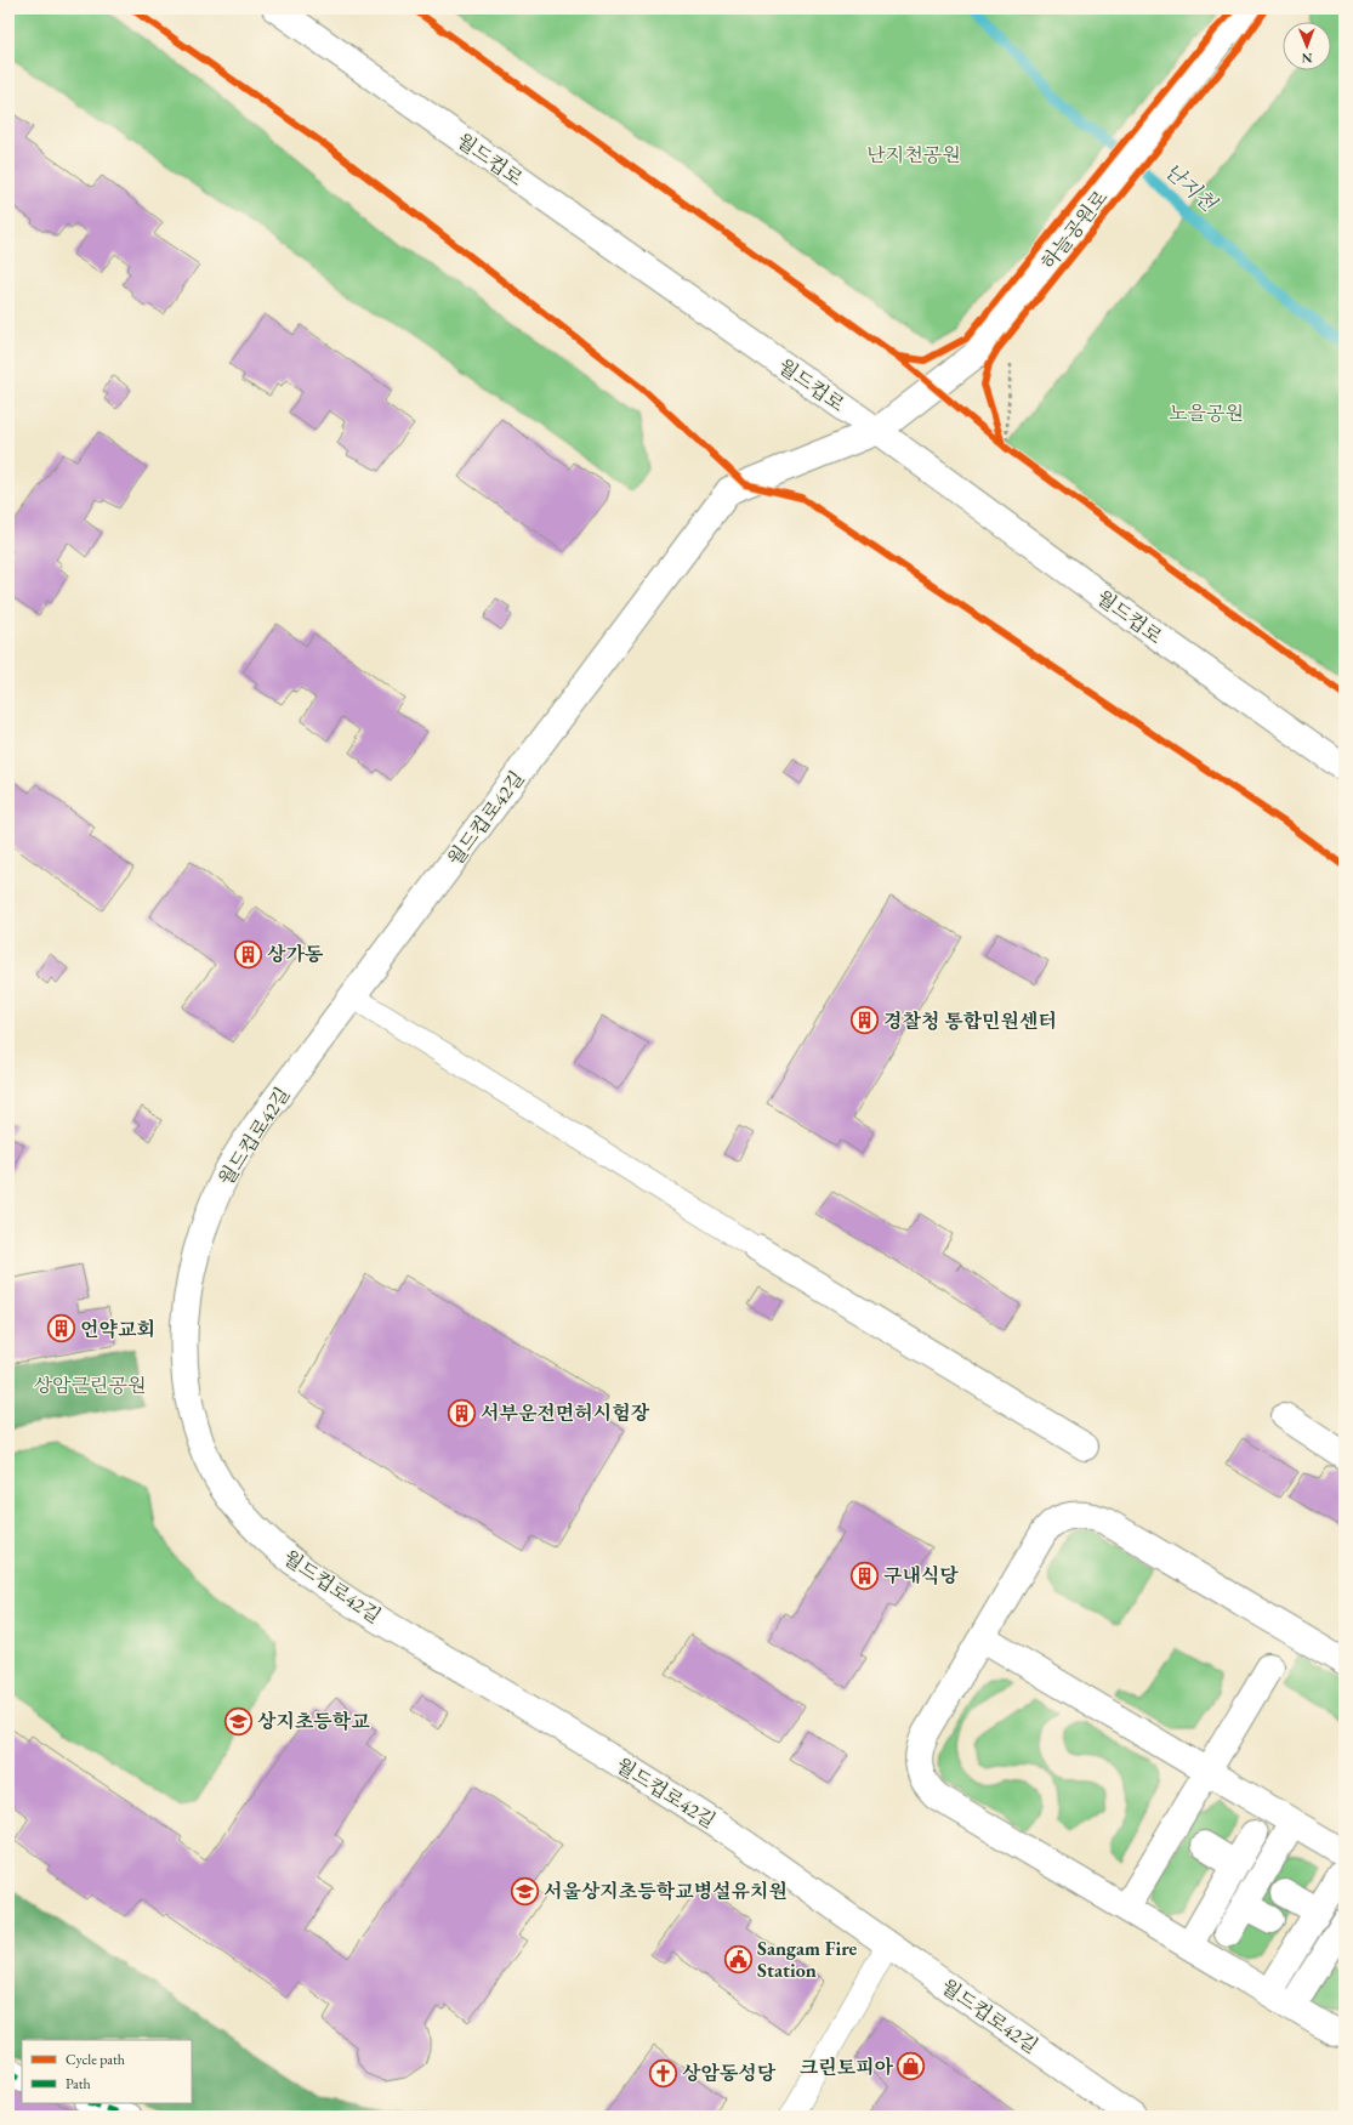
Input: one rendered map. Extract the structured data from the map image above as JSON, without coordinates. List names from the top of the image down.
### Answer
{
  "streets": {
    "street": ["월드컵로", "하늘공원로", "월드컵로42길"]
  },
  "crossings": [
    ["월드컵로", "하늘공원로"],
    ["월드컵로", "월드컵로42길"],
    ["하늘공원로", "월드컵로42길"]
  ],
  "water": ["난지천"],
  "parks": ["난지천공원", "노을공원", "상암근린공원"],
  "places": {
    "building": [
      "상가동",
      "경찰청 통합민원센터",
      "언약교회",
      "서부운전면허시험장",
      "구내식당"
    ],
    "school or university": ["상지초등학교", "서울상지초등학교병설유치원"],
    "public building": ["Sangam Fire Station"],
    "shop": ["크린토피아"],
    "church": ["상암동성당"]
  },
  "legend": ["Cycle path", "Path"],
  "north": "bottom"
}
